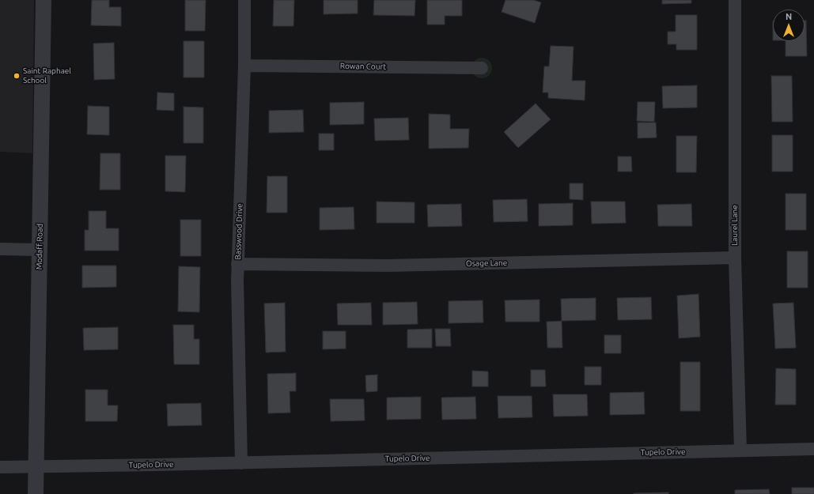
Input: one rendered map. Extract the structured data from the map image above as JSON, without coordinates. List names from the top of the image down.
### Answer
{
  "streets": {
    "street": [
      "Rowan Court",
      "Laurel Lane",
      "Basswood Drive",
      "Modaff Road",
      "Osage Lane",
      "Tupelo Drive"
    ]
  },
  "crossings": [
    ["Rowan Court", "Basswood Drive"],
    ["Laurel Lane", "Osage Lane"],
    ["Laurel Lane", "Tupelo Drive"],
    ["Basswood Drive", "Osage Lane"],
    ["Basswood Drive", "Tupelo Drive"],
    ["Modaff Road", "Tupelo Drive"]
  ],
  "places": ["Saint Raphael School"],
  "north": "top"
}
